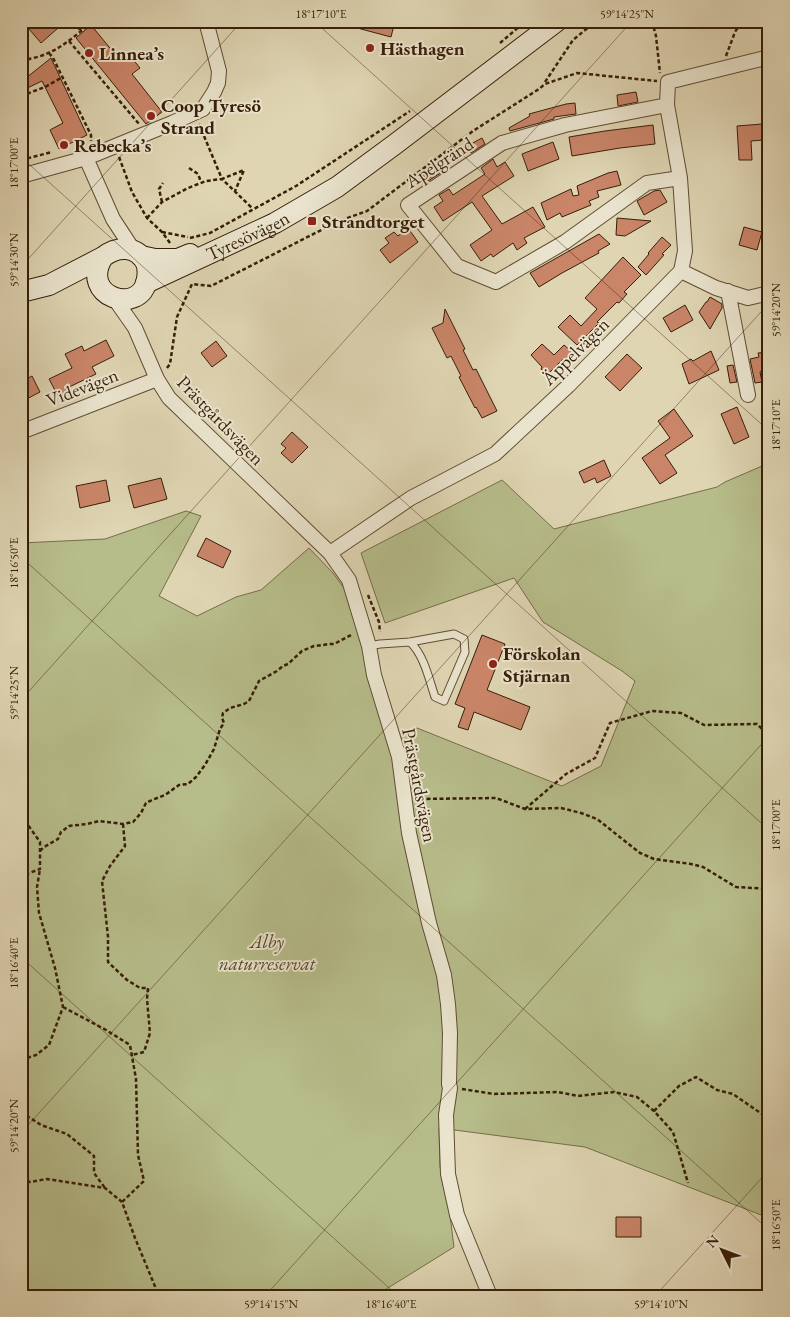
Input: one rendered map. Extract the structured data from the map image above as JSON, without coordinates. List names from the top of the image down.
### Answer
{
  "streets": {
    "main road": ["Tyresövägen"],
    "street": [
      "Apelgränd",
      "Äppelvägen",
      "Videvägen",
      "Prästgårdsvägen"
    ]
  },
  "crossings": [
    ["Tyresövägen", "Prästgårdsvägen"],
    ["Äppelvägen", "Prästgårdsvägen"],
    ["Videvägen", "Prästgårdsvägen"]
  ],
  "parks": ["Alby naturreservat"],
  "places": {
    "other": [
      "Hästhagen",
      "Linnea’s",
      "Coop Tyresö Strand",
      "Rebecka’s",
      "Förskolan Stjärnan"
    ],
    "transit": ["Strandtorget"]
  },
  "north": "top left",
  "coordinates": [
    "18°17'10\"E",
    "59°14'25\"N",
    "18°17'00\"E",
    "59°14'30\"N",
    "59°14'20\"N",
    "18°16'50\"E",
    "18°16'40\"E",
    "59°14'15\"N",
    "59°14'10\"N"
  ]
}
